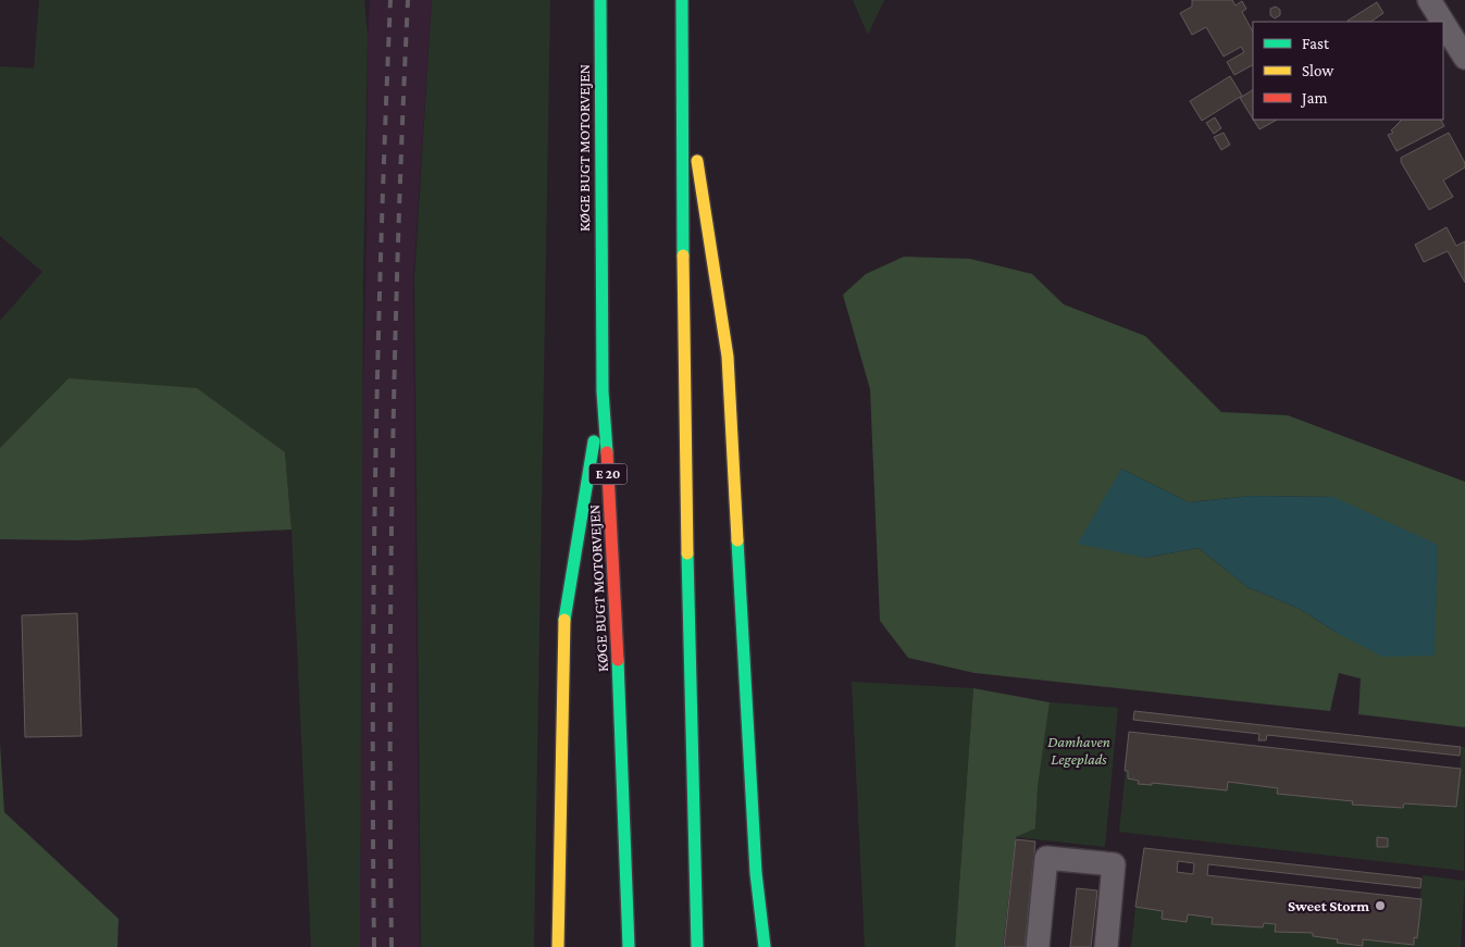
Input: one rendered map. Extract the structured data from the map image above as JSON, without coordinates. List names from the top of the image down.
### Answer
{
  "streets": {
    "highway": ["KØGE BUGT MOTORVEJEN", "E 20"]
  },
  "parks": ["Damhaven Legeplads"],
  "places": ["Sweet Storm"],
  "legend": ["Fast", "Slow", "Jam"]
}
